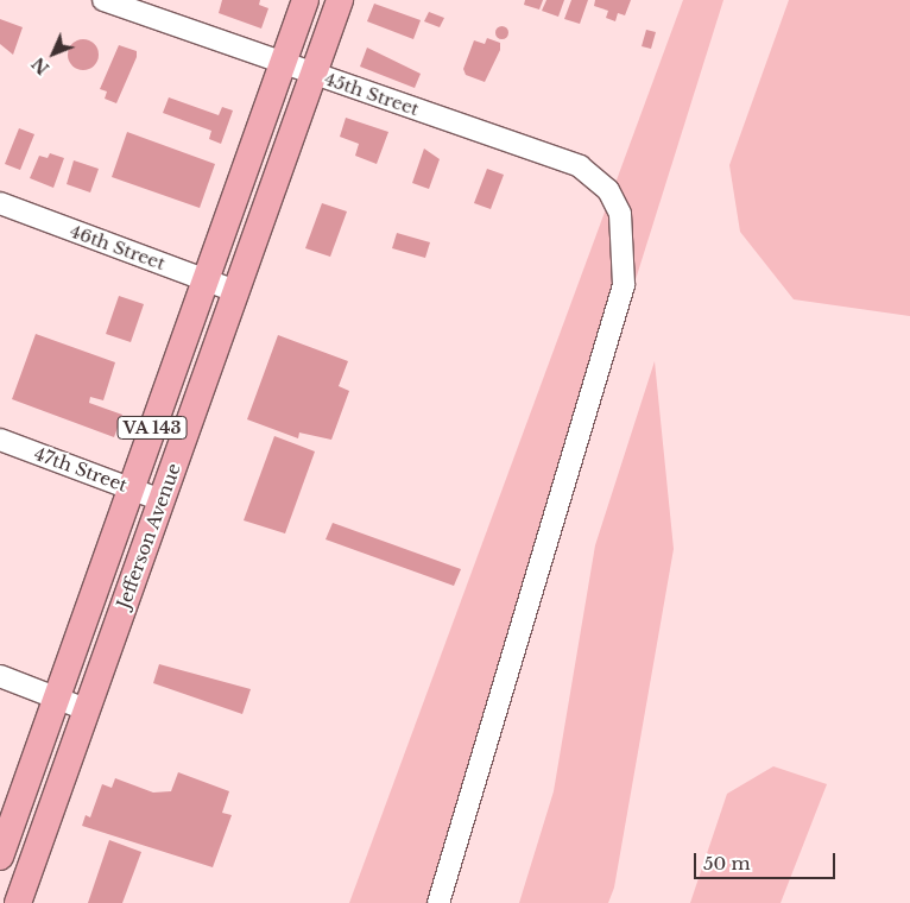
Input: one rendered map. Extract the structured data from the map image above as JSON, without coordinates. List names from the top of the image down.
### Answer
{
  "streets": {
    "main road": ["VA 143", "Jefferson Avenue"],
    "street": ["45th Street", "46th Street", "47th Street"]
  },
  "crossings": [
    ["45th Street", "Jefferson Avenue"],
    ["46th Street", "Jefferson Avenue"],
    ["47th Street", "Jefferson Avenue"]
  ],
  "scale_bar": "50 m",
  "north": "bottom left"
}
